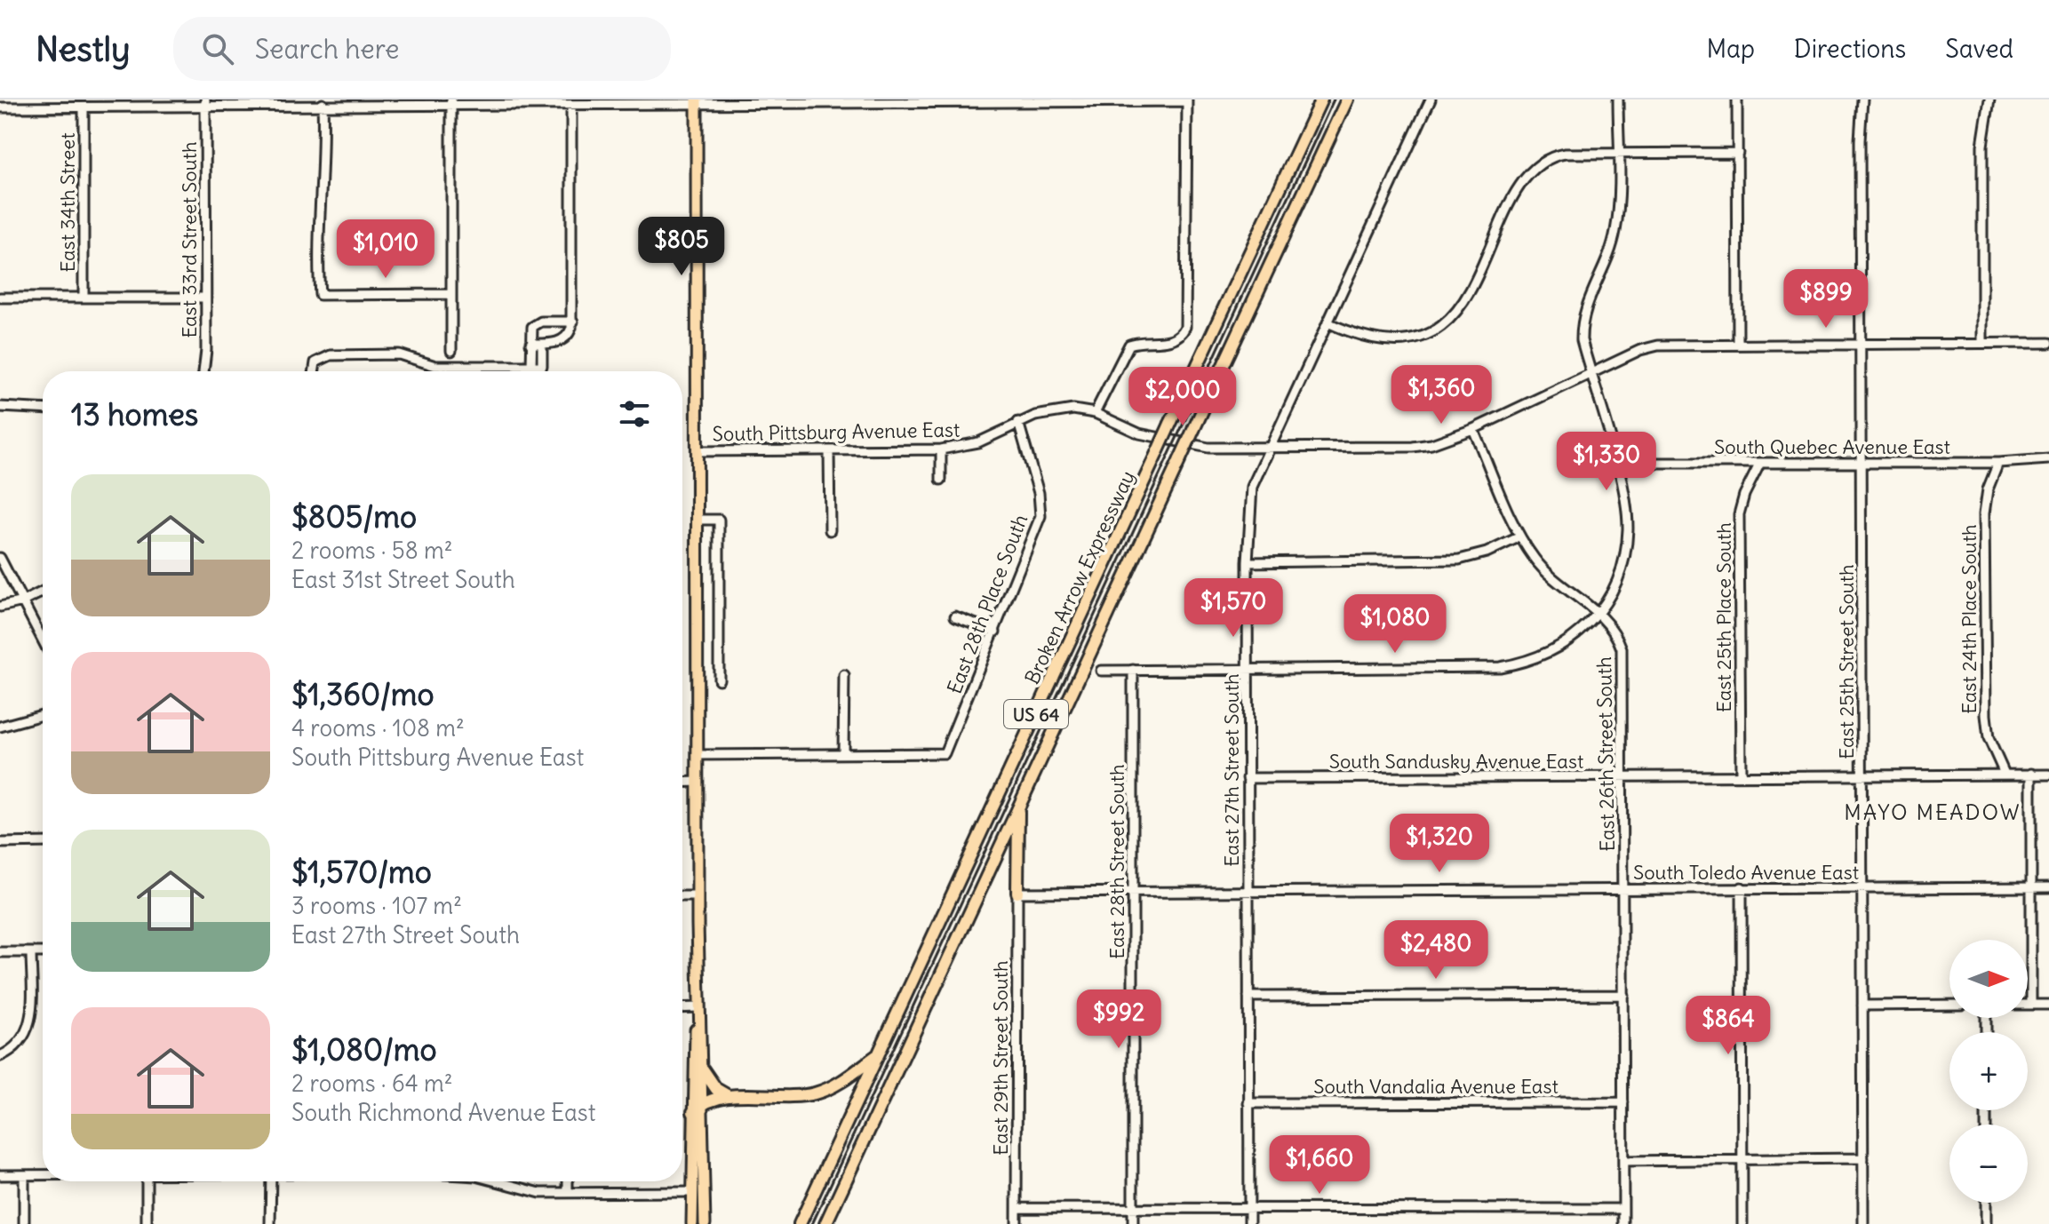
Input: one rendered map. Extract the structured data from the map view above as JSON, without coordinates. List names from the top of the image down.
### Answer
{
  "streets": {
    "highway": ["Broken Arrow Expressway", "US 64"],
    "street": [
      "East 34th Street",
      "East 33rd Street South",
      "South Pittsburg Avenue East",
      "South Quebec Avenue East",
      "East 28th Place South",
      "East 25th Place South",
      "East 24th Place South",
      "East 25th Street South",
      "East 26th Street South",
      "South Sandusky Avenue East",
      "East 27th Street South",
      "East 28th Street South",
      "South Toledo Avenue East",
      "East 29th Street South",
      "South Vandalia Avenue East"
    ]
  },
  "crossings": [
    ["South Pittsburg Avenue East", "East 28th Place South"],
    ["South Pittsburg Avenue East", "East 25th Street South"],
    ["South Pittsburg Avenue East", "East 26th Street South"],
    ["South Pittsburg Avenue East", "East 27th Street South"],
    ["South Quebec Avenue East", "East 25th Place South"],
    ["South Quebec Avenue East", "East 24th Place South"],
    ["South Quebec Avenue East", "East 25th Street South"],
    ["East 25th Place South", "South Sandusky Avenue East"],
    ["East 24th Place South", "South Sandusky Avenue East"],
    ["East 25th Street South", "South Sandusky Avenue East"],
    ["East 25th Street South", "South Toledo Avenue East"],
    ["East 26th Street South", "South Sandusky Avenue East"],
    ["East 26th Street South", "South Toledo Avenue East"],
    ["East 26th Street South", "South Vandalia Avenue East"],
    ["South Sandusky Avenue East", "East 27th Street South"],
    ["East 27th Street South", "South Toledo Avenue East"],
    ["East 27th Street South", "South Vandalia Avenue East"],
    ["East 28th Street South", "South Toledo Avenue East"],
    ["South Toledo Avenue East", "East 29th Street South"]
  ],
  "districts": ["MAYO MEADOW"],
  "north": "right",
  "page": {
    "header": "Nestly",
    "search": "Search here",
    "nav": ["Map", "Directions", "Saved"],
    "price": [
      "$805",
      "$1,010",
      "$899",
      "$1,360",
      "$2,000",
      "$1,330",
      "$1,570",
      "$1,080",
      "$1,320",
      "$2,480",
      "$992",
      "$864",
      "$1,660"
    ],
    "heading": "13 homes",
    "list": [
      {
        "name": "$805/mo",
        "note": "2 rooms · 58 m² · East 31st Street South"
      },
      {
        "name": "$1,360/mo",
        "note": "4 rooms · 108 m² · South Pittsburg Avenue East"
      },
      {
        "name": "$1,570/mo",
        "note": "3 rooms · 107 m² · East 27th Street South"
      },
      {
        "name": "$1,080/mo",
        "note": "2 rooms · 64 m² · South Richmond Avenue East"
      }
    ],
    "map_buttons": ["+", "−"]
  }
}
